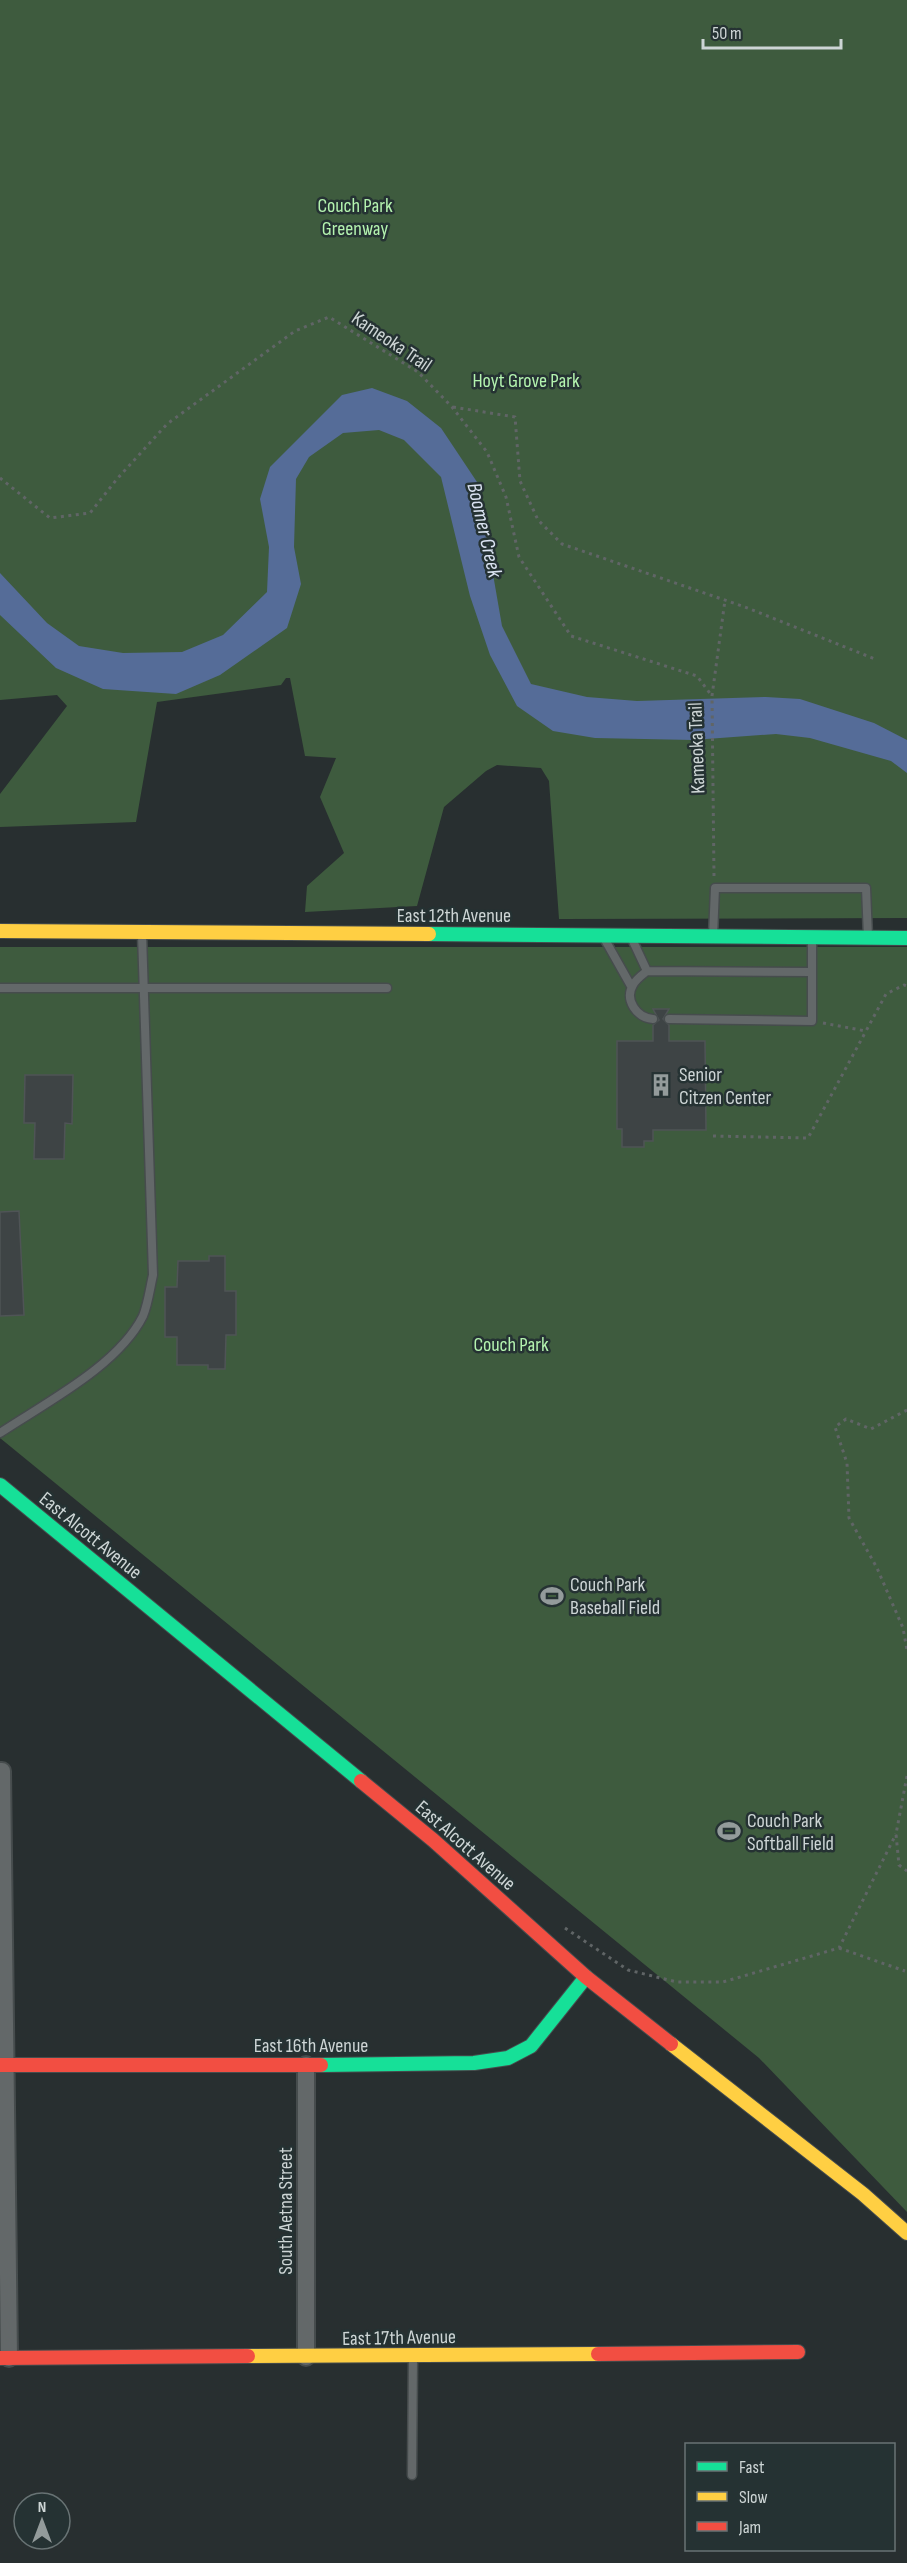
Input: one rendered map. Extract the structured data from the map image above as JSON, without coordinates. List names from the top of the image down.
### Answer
{
  "streets": {
    "street": [
      "East 12th Avenue",
      "East Alcott Avenue",
      "East 16th Avenue",
      "South Aetna Street",
      "East 17th Avenue"
    ],
    "path": ["Kameoka Trail"]
  },
  "crossings": [
    ["East Alcott Avenue", "East 16th Avenue"],
    ["East 16th Avenue", "South Aetna Street"],
    ["South Aetna Street", "East 17th Avenue"]
  ],
  "water": ["Boomer Creek"],
  "parks": ["Couch Park Greenway", "Hoyt Grove Park", "Couch Park"],
  "places": {
    "building": ["Senior Citzen Center"],
    "sports": ["Couch Park Baseball Field", "Couch Park Softball Field"]
  },
  "legend": ["Fast", "Slow", "Jam"],
  "scale_bar": "50 m",
  "north": "top"
}
